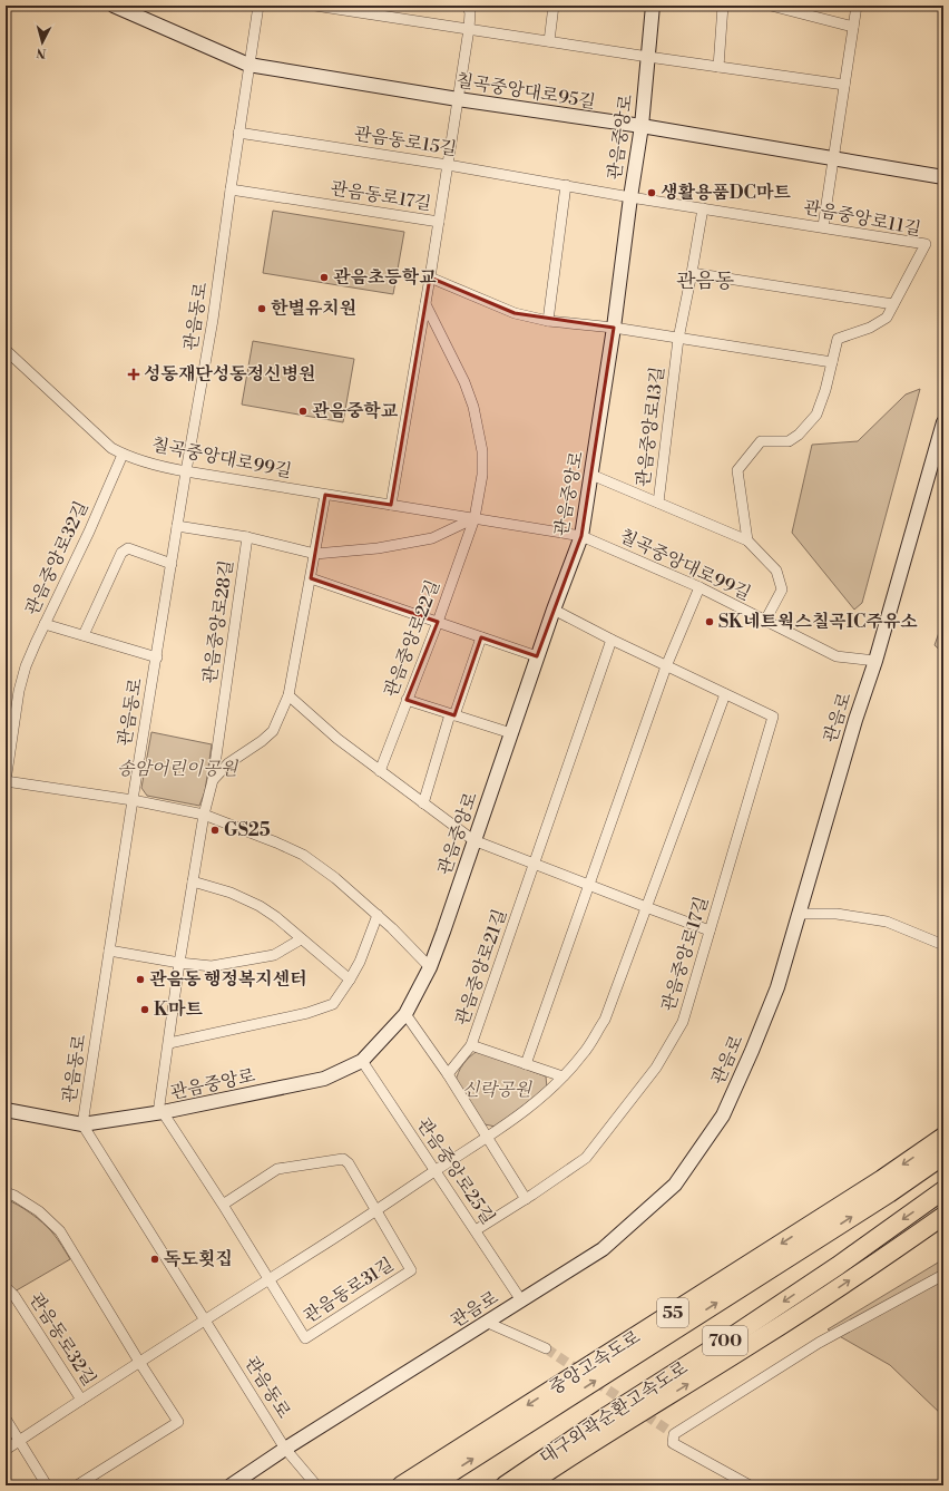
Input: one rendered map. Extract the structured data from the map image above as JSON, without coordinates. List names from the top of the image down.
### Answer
{
  "streets": {
    "highway": [
      "55",
      "700",
      "중앙고속도로",
      "대구외곽순환고속도로"
    ],
    "main road": ["칠곡중앙대로95길", "관음중앙로", "관음로"],
    "street": [
      "관음동로15길",
      "관음동로17길",
      "관음중앙로11길",
      "관음동로",
      "관음중앙로13길",
      "칠곡중앙대로99길",
      "관음중앙로32길",
      "관음중앙로28길",
      "관음중앙로22길",
      "관음중앙로17길",
      "관음중앙로21길",
      "관음중앙로25길",
      "관음동로31길",
      "관음동로32길"
    ]
  },
  "crossings": [
    ["칠곡중앙대로95길", "관음중앙로"],
    ["칠곡중앙대로95길", "관음동로"],
    ["관음중앙로", "관음동로15길"],
    ["관음중앙로", "관음중앙로11길"],
    ["관음중앙로", "관음동로"],
    ["관음중앙로", "칠곡중앙대로99길"],
    ["관음중앙로", "관음중앙로28길"],
    ["관음중앙로", "관음중앙로17길"],
    ["관음중앙로", "관음중앙로25길"],
    ["관음중앙로", "관음동로31길"],
    ["관음동로15길", "관음중앙로11길"],
    ["관음동로15길", "관음동로"],
    ["관음동로17길", "관음동로"],
    ["관음중앙로11길", "관음중앙로13길"],
    ["관음동로", "칠곡중앙대로99길"],
    ["관음동로", "관음로"],
    ["관음동로", "관음동로32길"],
    ["칠곡중앙대로99길", "관음중앙로32길"],
    ["칠곡중앙대로99길", "관음중앙로28길"],
    ["칠곡중앙대로99길", "관음중앙로22길"],
    ["칠곡중앙대로99길", "관음로"],
    ["관음중앙로28길", "관음중앙로22길"],
    ["관음로", "관음중앙로25길"],
    ["관음중앙로17길", "관음중앙로25길"]
  ],
  "districts": ["관음동"],
  "parks": ["송암어린이공원", "신락공원"],
  "places": {
    "other": [
      "생활용품DC마트",
      "관음초등학교",
      "한별유치원",
      "관음중학교",
      "SK네트웍스칠곡IC주유소",
      "GS25",
      "관음동 행정복지센터",
      "K마트",
      "독도횟집"
    ],
    "health": ["성동재단성동정신병원"]
  },
  "north": "bottom"
}
